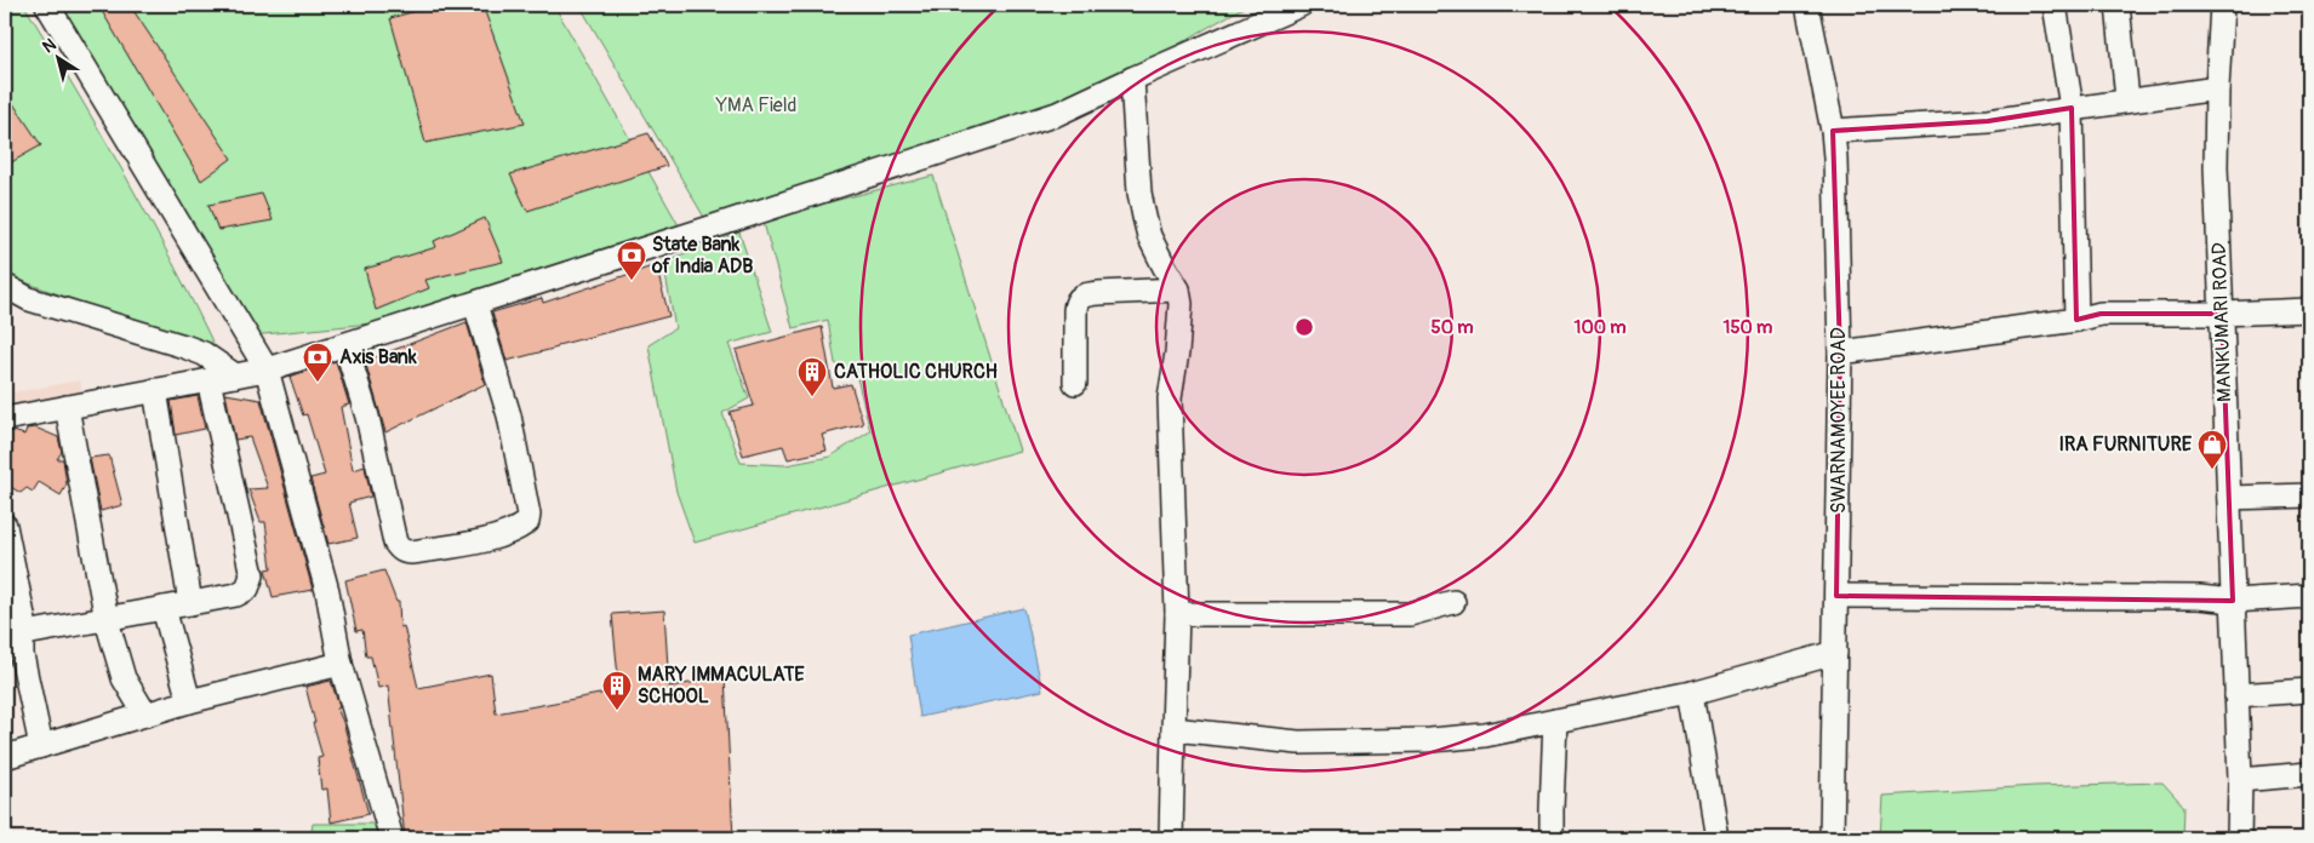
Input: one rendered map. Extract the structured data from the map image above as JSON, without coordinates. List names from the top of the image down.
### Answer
{
  "streets": {
    "street": ["MANKUMARI ROAD", "SWARNAMOYEE ROAD"]
  },
  "parks": ["YMA Field"],
  "places": {
    "bank": ["State Bank of India ADB", "Axis Bank"],
    "building": ["CATHOLIC CHURCH", "MARY IMMACULATE SCHOOL"],
    "shop": ["IRA FURNITURE"]
  },
  "north": "top left",
  "rings": ["50 m", "100 m", "150 m"]
}
